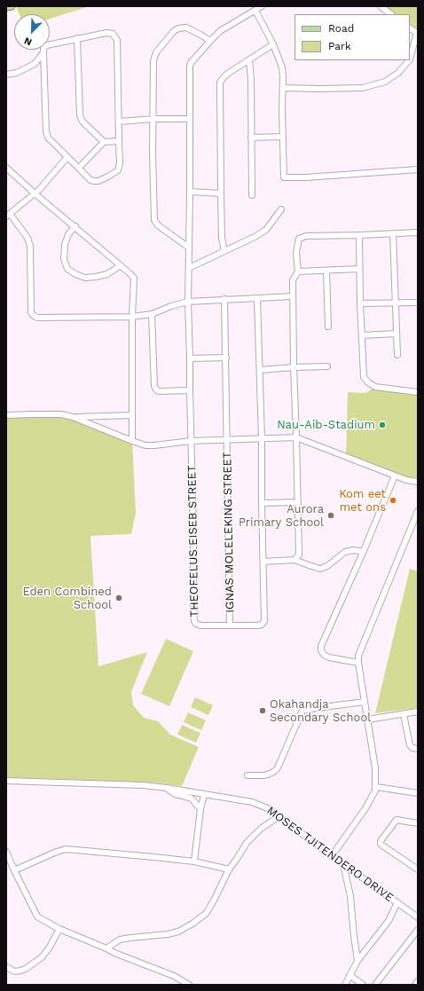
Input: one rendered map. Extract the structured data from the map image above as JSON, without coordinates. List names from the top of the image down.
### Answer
{
  "streets": {
    "street": ["IGNAS MOLELEKING STREET", "THEOFELUS EISEB STREET", "MOSES TJITENDERO DRIVE"]
  },
  "crossings": [
    ["IGNAS MOLELEKING STREET", "THEOFELUS EISEB STREET"]
  ],
  "places": [
    "Nau-Aib-Stadium",
    "Kom eet met ons",
    "Aurora Primary School",
    "Eden Combined School",
    "Okahandja Secondary School"
  ],
  "legend": ["Road", "Park"],
  "north": "bottom left"
}
